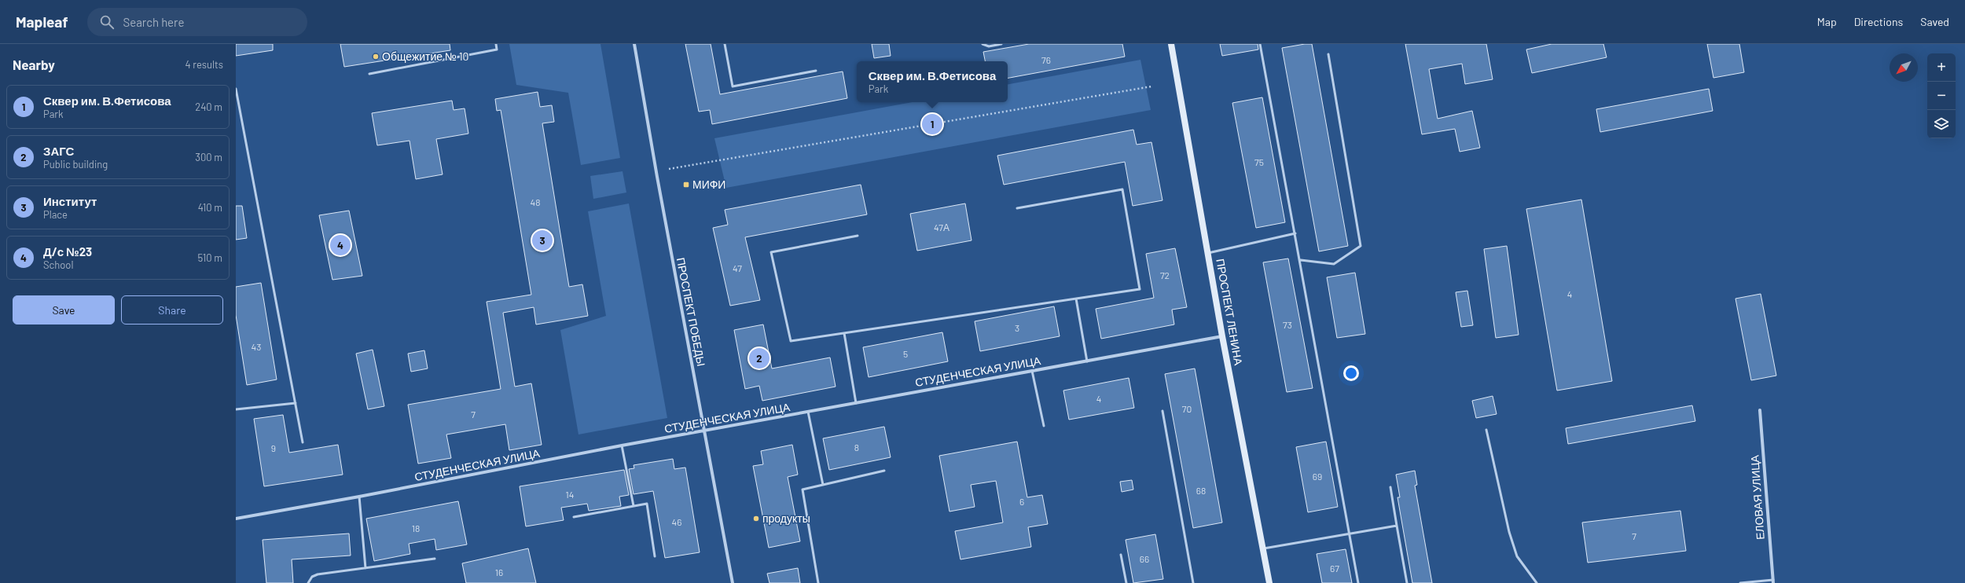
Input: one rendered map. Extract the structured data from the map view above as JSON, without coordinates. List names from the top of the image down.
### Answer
{
  "streets": {
    "street": [
      "ПРОСПЕКТ ПОБЕДЫ",
      "ПРОСПЕКТ ЛЕНИНА",
      "СТУДЕНЧЕСКАЯ УЛИЦА",
      "ЕЛОВАЯ УЛИЦА"
    ]
  },
  "crossings": [
    ["ПРОСПЕКТ ПОБЕДЫ", "СТУДЕНЧЕСКАЯ УЛИЦА"],
    ["ПРОСПЕКТ ЛЕНИНА", "СТУДЕНЧЕСКАЯ УЛИЦА"]
  ],
  "places": {
    "other": ["Общежитие № 10", "продукты"],
    "transit": ["МИФИ"]
  },
  "house_numbers": [
    "76",
    "75",
    "48",
    "47А",
    "47",
    "72",
    "4",
    "73",
    "3",
    "43",
    "5",
    "4",
    "70",
    "7",
    "8",
    "9",
    "69",
    "68",
    "14",
    "6",
    "46",
    "18",
    "7",
    "66",
    "67",
    "16"
  ],
  "north": "bottom left",
  "page": {
    "header": "Mapleaf",
    "search": "Search here",
    "nav": ["Map", "Directions", "Saved"],
    "heading": ["Nearby", "4 results"],
    "map_buttons": ["+", "−"],
    "popup": ["Сквер им. В.Фетисова", "Park"],
    "list": [
      {
        "mark": "1",
        "name": "Сквер им. В.Фетисова",
        "note": "Park",
        "value": "240 m"
      },
      {
        "mark": "2",
        "name": "ЗАГС",
        "note": "Public building",
        "value": "300 m"
      },
      {
        "mark": "3",
        "name": "Институт",
        "note": "Place",
        "value": "410 m"
      },
      {
        "mark": "4",
        "name": "Д/с №23",
        "note": "School",
        "value": "510 m"
      }
    ],
    "pins": [
      "1",
      "3",
      "4",
      "2"
    ],
    "buttons": ["Save", "Share"]
  }
}
